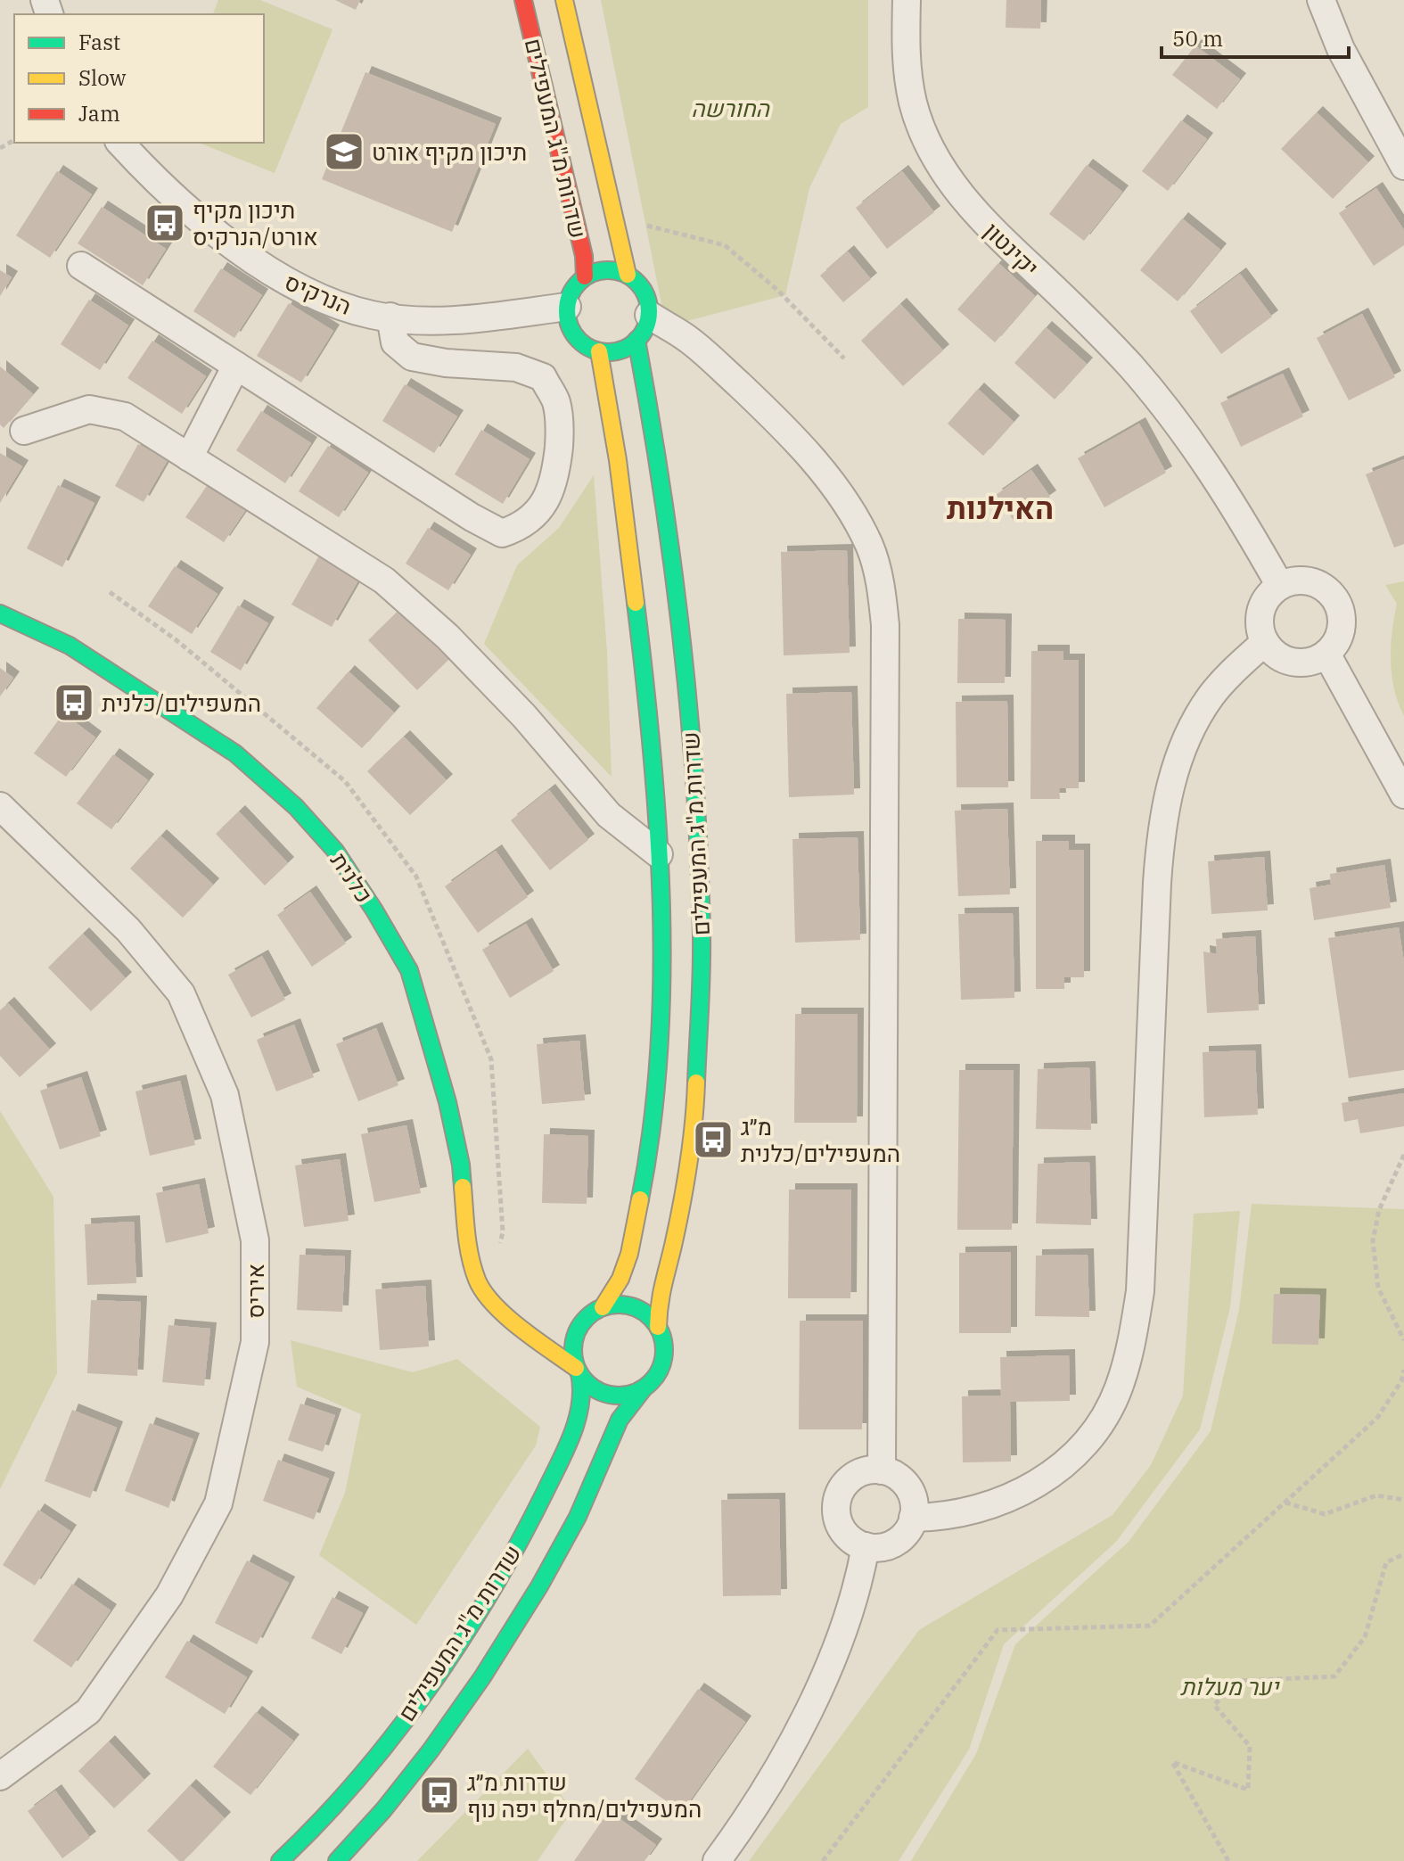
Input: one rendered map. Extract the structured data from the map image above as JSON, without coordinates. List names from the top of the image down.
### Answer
{
  "streets": {
    "main road": ["שדרות מ\"ג המעפילים", "כלנית"],
    "street": ["יקינטון", "הנרקיס", "איריס"]
  },
  "crossings": [
    ["שדרות מ\"ג המעפילים", "הנרקיס"],
    ["שדרות מ\"ג המעפילים", "כלנית"]
  ],
  "districts": ["האילנות"],
  "parks": ["החורשה", "יער מעלות"],
  "places": {
    "school or university": ["תיכון מקיף אורט"],
    "bus stop": [
      "תיכון מקיף אורט/הנרקיס",
      "המעפילים/כלנית",
      "מ״ג המעפילים/כלנית",
      "שדרות מ״ג המעפילים/מחלף יפה נוף"
    ]
  },
  "legend": ["Fast", "Slow", "Jam"],
  "scale_bar": "50 m"
}
